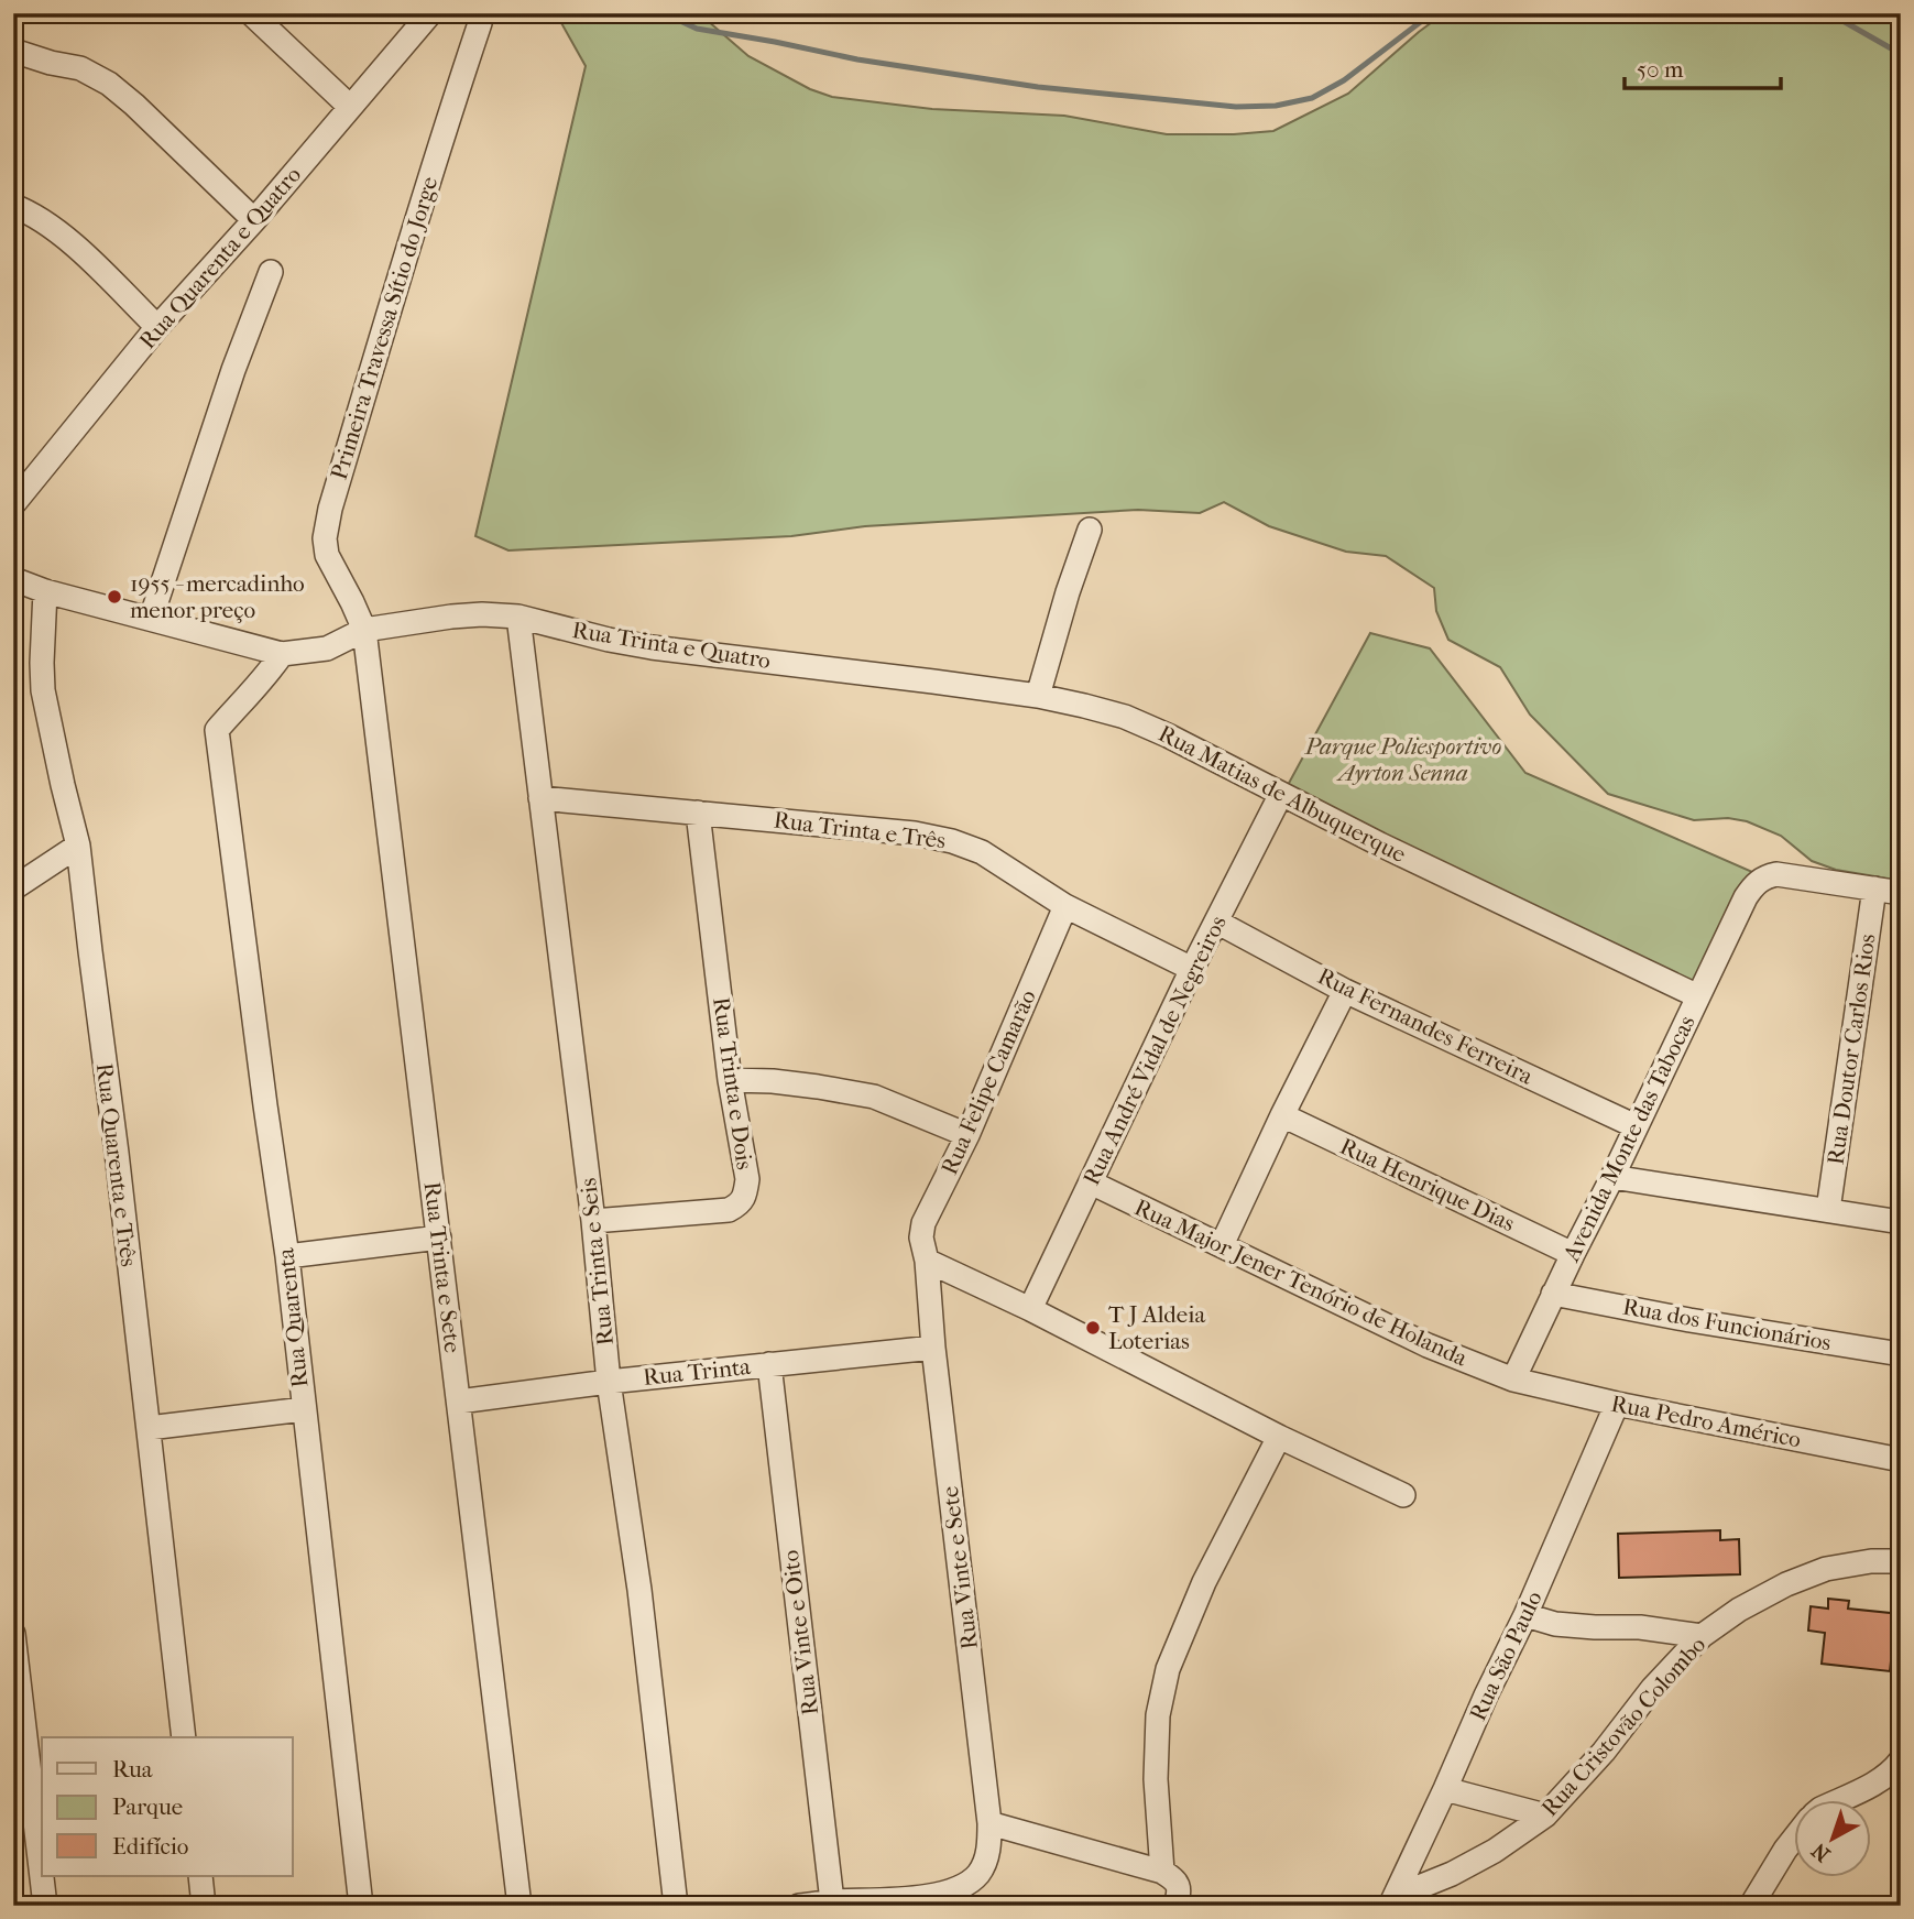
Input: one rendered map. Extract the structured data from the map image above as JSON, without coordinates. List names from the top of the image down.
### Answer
{
  "streets": {
    "street": [
      "Rua Quarenta e Quatro",
      "Primeira Travessa Sítio do Jorge",
      "Rua Trinta e Quatro",
      "Rua Matias de Albuquerque",
      "Rua Trinta e Três",
      "Rua Fernandes Ferreira",
      "Rua Doutor Carlos Rios",
      "Rua André Vidal de Negreiros",
      "Rua Felipe Camarão",
      "Rua Trinta e Dois",
      "Avenida Monte das Tabocas",
      "Rua Quarenta e Três",
      "Rua Henrique Dias",
      "Rua Trinta e Seis",
      "Rua Trinta e Sete",
      "Rua Major Jener Tenório de Holanda",
      "Rua Quarenta",
      "Rua dos Funcionários",
      "Rua Trinta",
      "Rua Pedro Américo",
      "Rua Vinte e Sete",
      "Rua Vinte e Oito",
      "Rua São Paulo",
      "Rua Cristovão Colombo"
    ]
  },
  "crossings": [
    ["Primeira Travessa Sítio do Jorge", "Rua Trinta e Quatro"],
    ["Primeira Travessa Sítio do Jorge", "Rua Trinta e Sete"],
    ["Rua Trinta e Quatro", "Rua Matias de Albuquerque"],
    ["Rua Trinta e Quatro", "Rua Trinta e Seis"],
    ["Rua Trinta e Quatro", "Rua Trinta e Sete"],
    ["Rua Trinta e Quatro", "Rua Quarenta"],
    ["Rua Matias de Albuquerque", "Rua André Vidal de Negreiros"],
    ["Rua Matias de Albuquerque", "Avenida Monte das Tabocas"],
    ["Rua Trinta e Três", "Rua André Vidal de Negreiros"],
    ["Rua Trinta e Três", "Rua Felipe Camarão"],
    ["Rua Trinta e Três", "Rua Trinta e Dois"],
    ["Rua Trinta e Três", "Rua Trinta e Seis"],
    ["Rua Fernandes Ferreira", "Rua André Vidal de Negreiros"],
    ["Rua Fernandes Ferreira", "Avenida Monte das Tabocas"],
    ["Rua Doutor Carlos Rios", "Avenida Monte das Tabocas"],
    ["Rua André Vidal de Negreiros", "Rua Major Jener Tenório de Holanda"],
    ["Rua Felipe Camarão", "Rua Vinte e Sete"],
    ["Rua Trinta e Dois", "Rua Trinta e Seis"],
    ["Avenida Monte das Tabocas", "Rua Henrique Dias"],
    ["Avenida Monte das Tabocas", "Rua Major Jener Tenório de Holanda"],
    ["Avenida Monte das Tabocas", "Rua dos Funcionários"],
    ["Avenida Monte das Tabocas", "Rua Pedro Américo"],
    ["Rua Trinta e Seis", "Rua Trinta"],
    ["Rua Trinta e Sete", "Rua Trinta"],
    ["Rua Major Jener Tenório de Holanda", "Rua Pedro Américo"],
    ["Rua Trinta", "Rua Vinte e Sete"],
    ["Rua Trinta", "Rua Vinte e Oito"],
    ["Rua Pedro Américo", "Rua São Paulo"],
    ["Rua Vinte e Sete", "Rua Vinte e Oito"],
    ["Rua São Paulo", "Rua Cristovão Colombo"]
  ],
  "parks": ["Parque Poliesportivo Ayrton Senna"],
  "places": ["1955 - mercadinho menor preço", "T J Aldeia Loterias"],
  "legend": ["Rua", "Parque", "Edifício"],
  "scale_bar": "50 m",
  "north": "bottom left"
}
